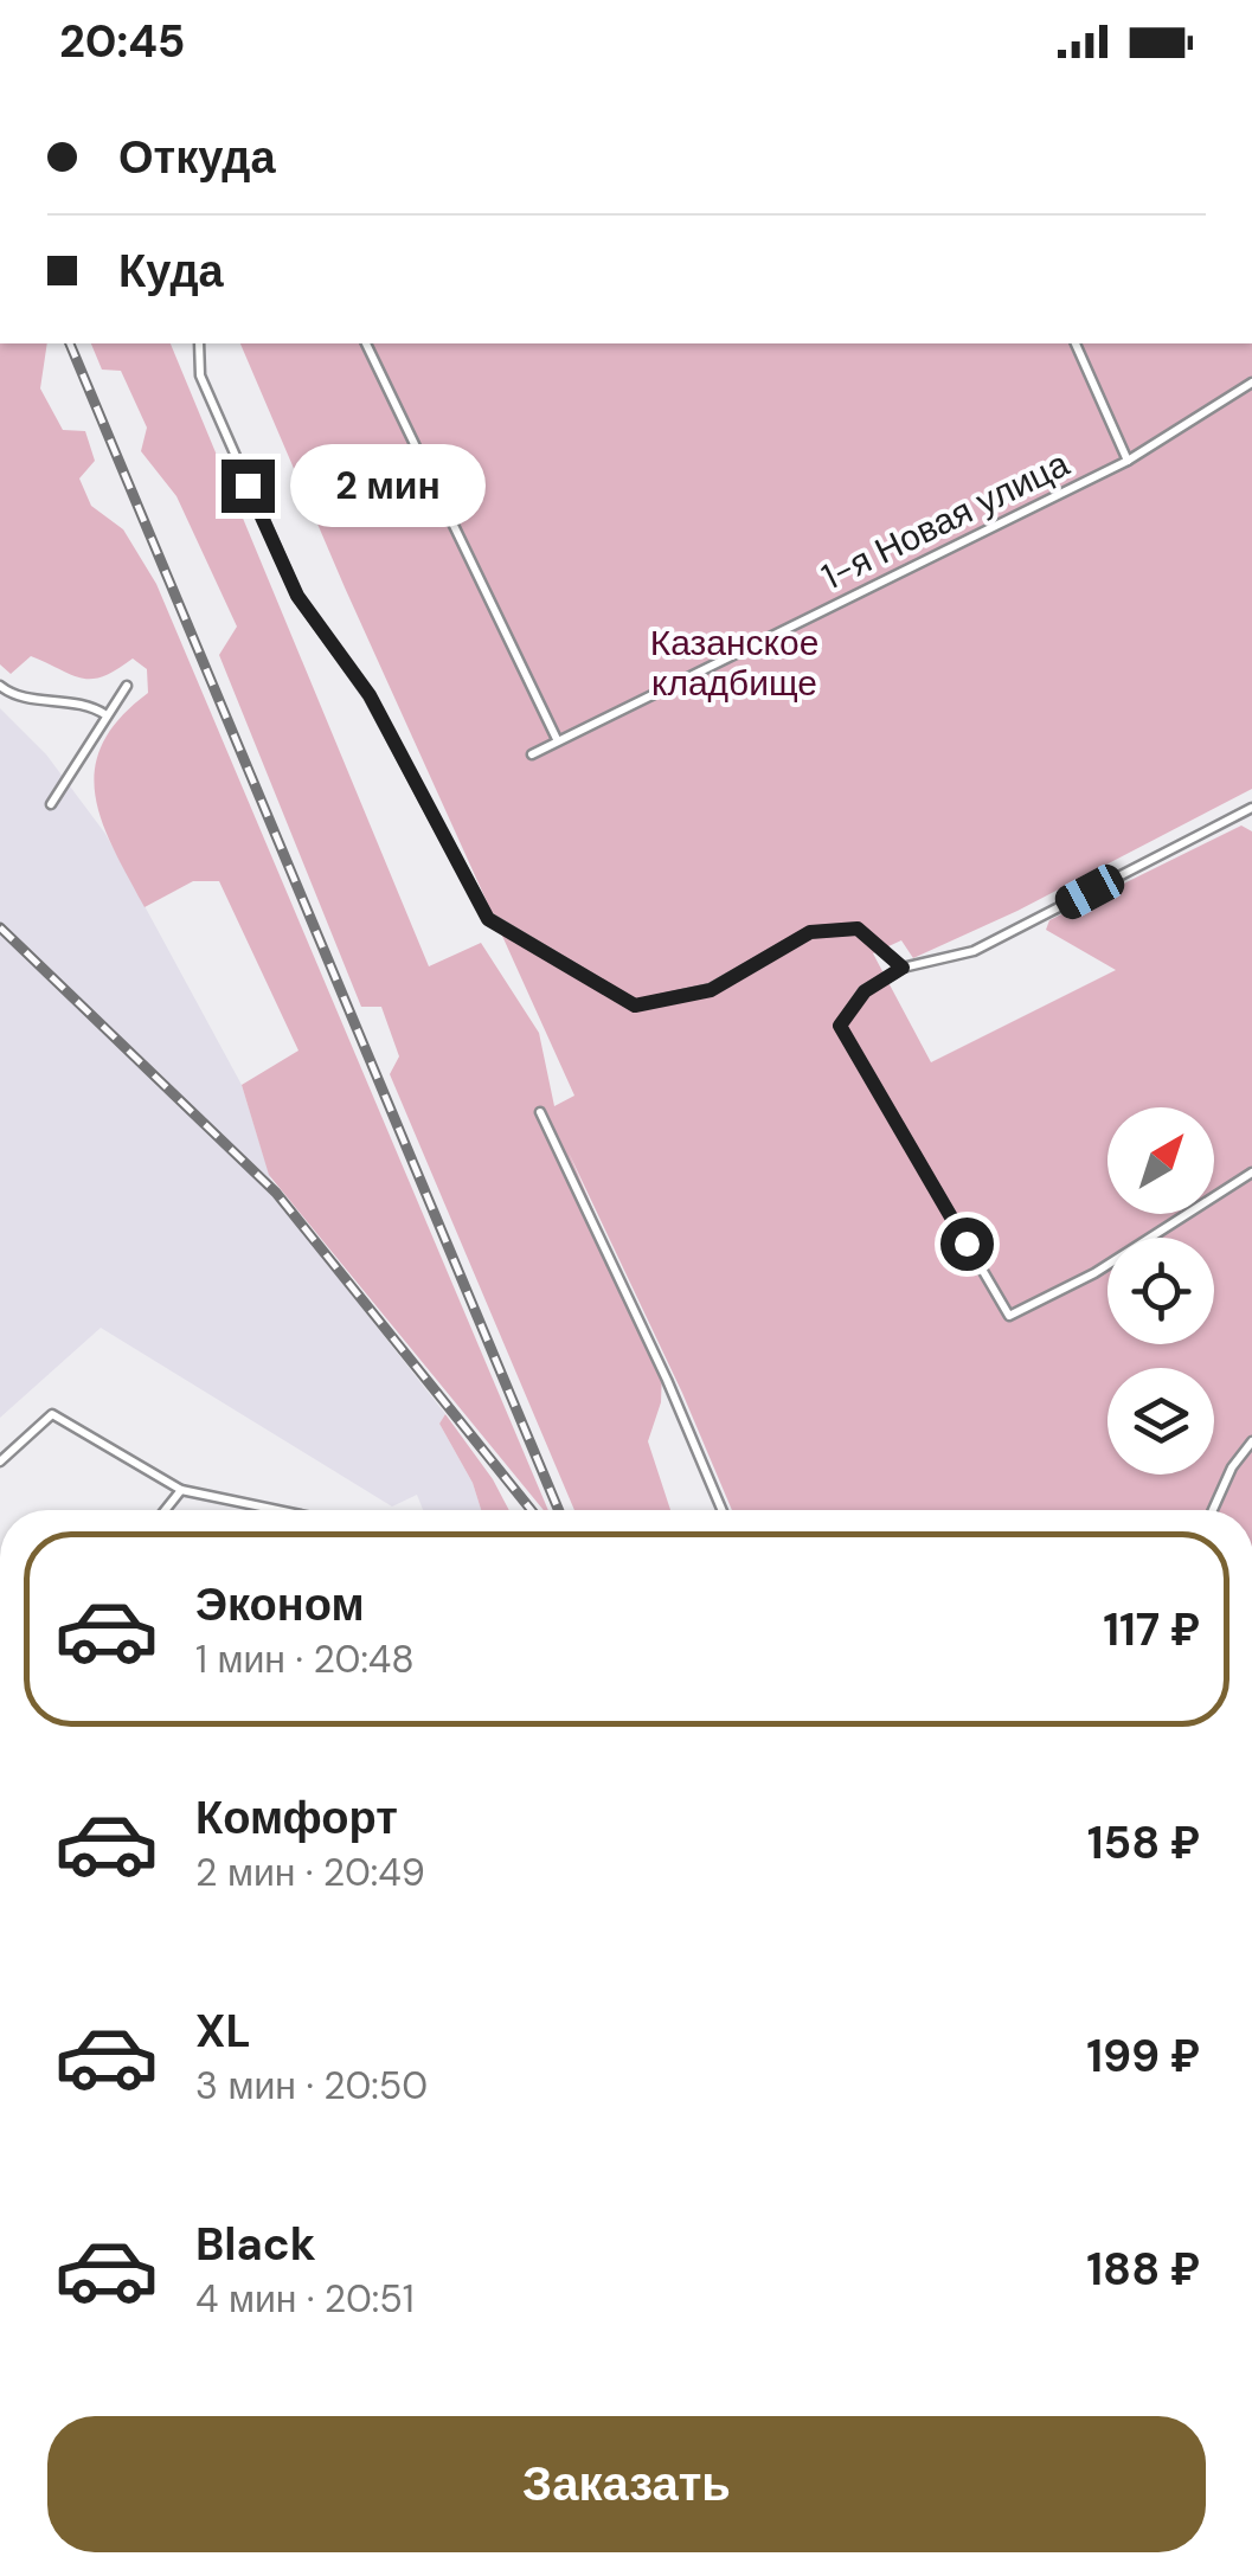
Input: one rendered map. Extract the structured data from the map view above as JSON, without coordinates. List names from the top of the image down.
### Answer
{
  "streets": {
    "lane": ["1-я Новая улица"]
  },
  "parks": ["Казанское кладбище"],
  "north": "top right",
  "page": {
    "status": "20:45",
    "banner": ["Откуда", "Куда"],
    "bubble": "2 мин",
    "list": [
      {
        "name": "Эконом",
        "note": "1 мин · 20:48",
        "value": "117 ₽"
      },
      {
        "name": "Комфорт",
        "note": "2 мин · 20:49",
        "value": "158 ₽"
      },
      {
        "name": "XL",
        "note": "3 мин · 20:50",
        "value": "199 ₽"
      },
      {
        "name": "Black",
        "note": "4 мин · 20:51",
        "value": "188 ₽"
      }
    ],
    "buttons": "Заказать"
  }
}
